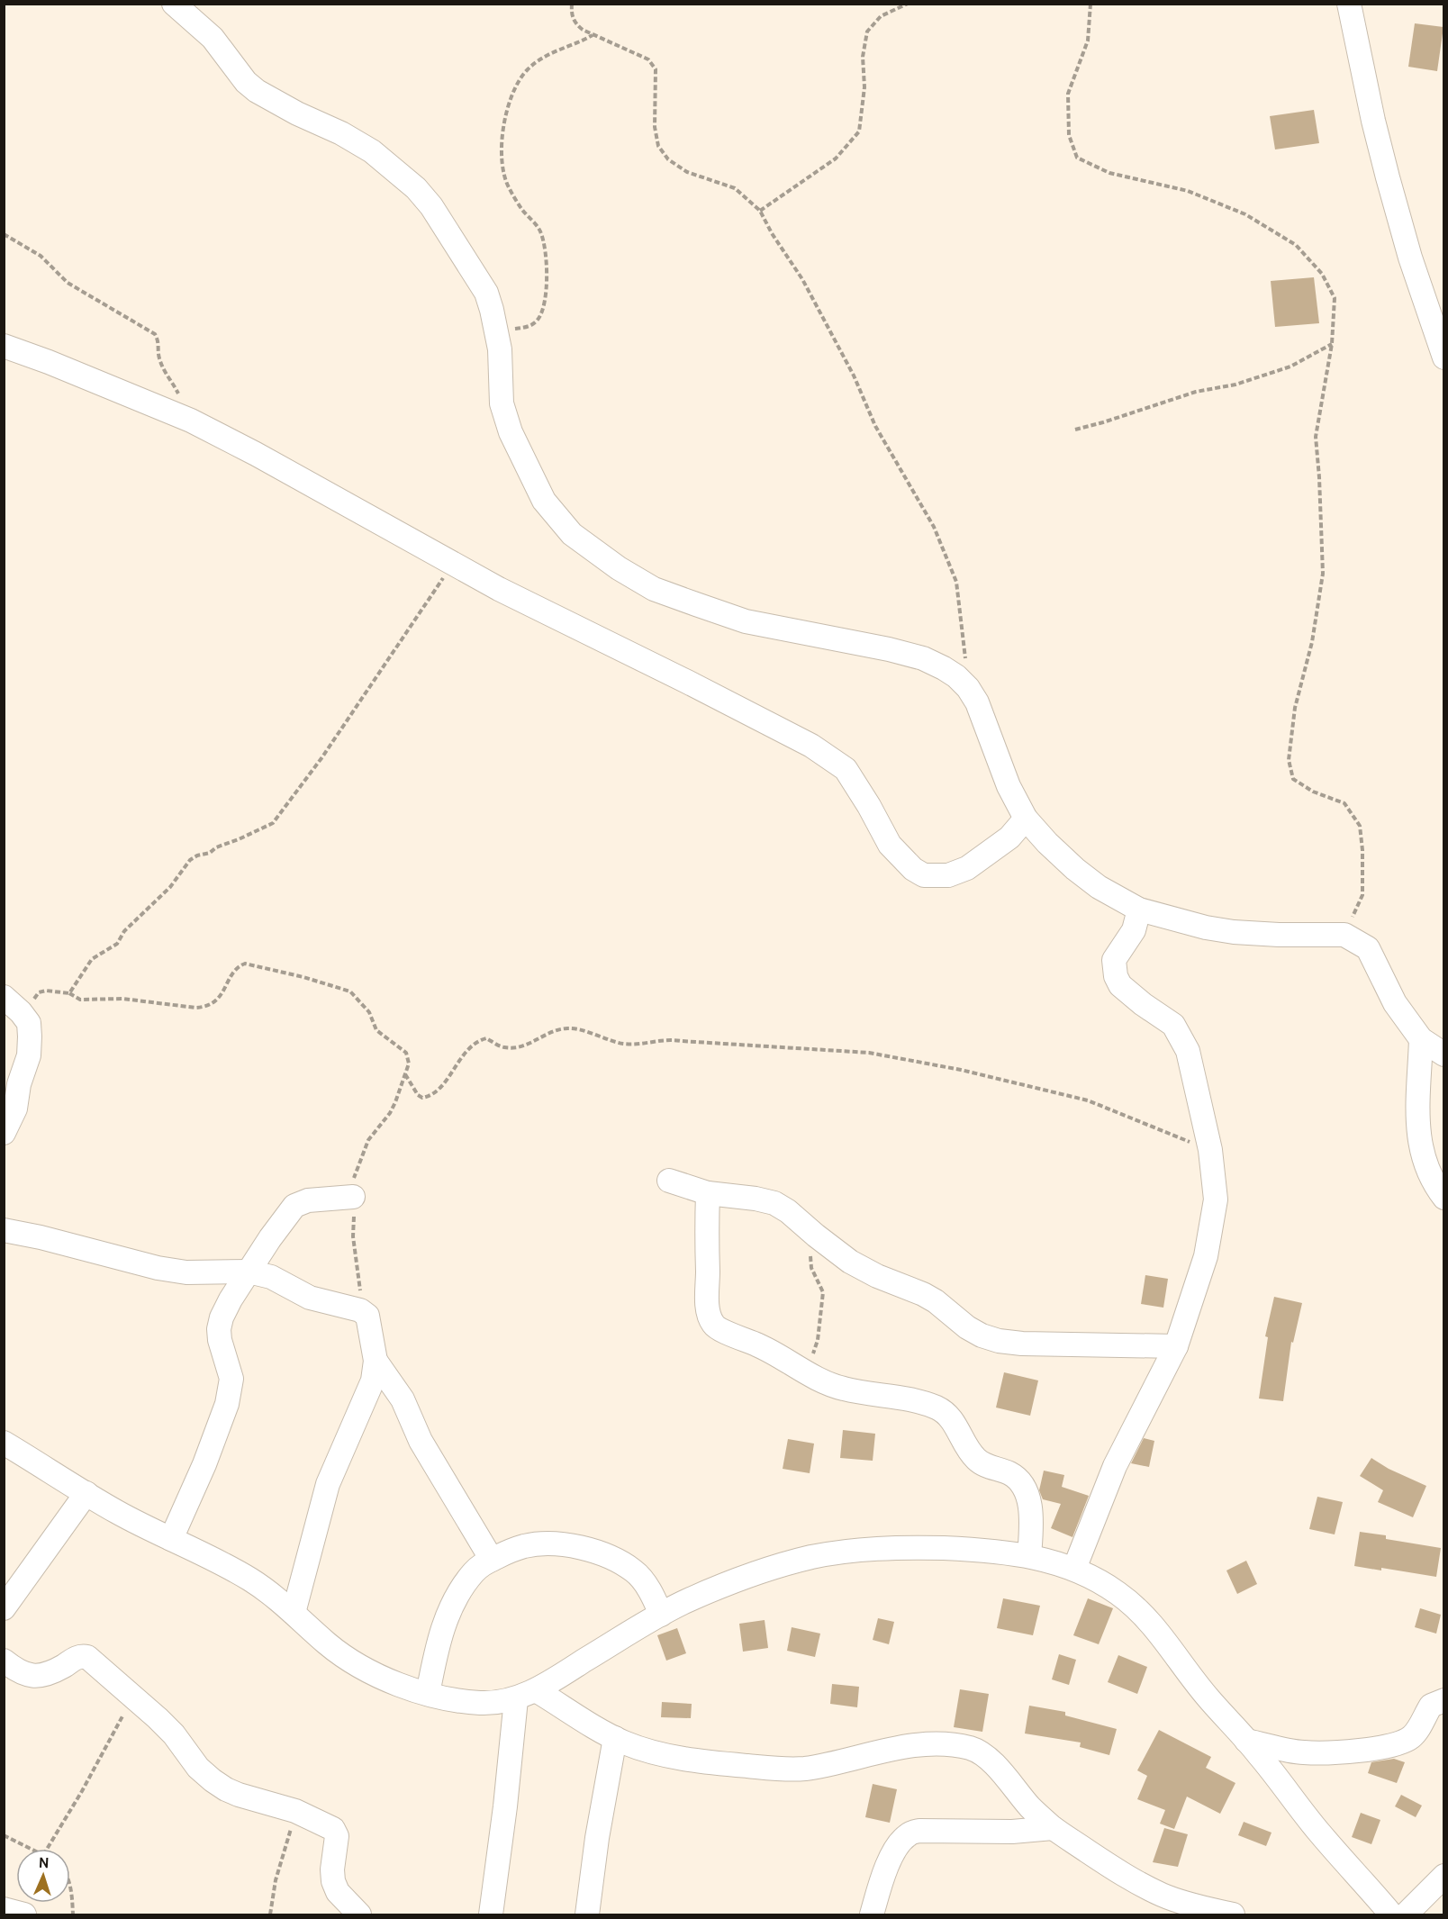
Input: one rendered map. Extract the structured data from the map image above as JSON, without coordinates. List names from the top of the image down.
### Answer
{
  "north": "top"
}
